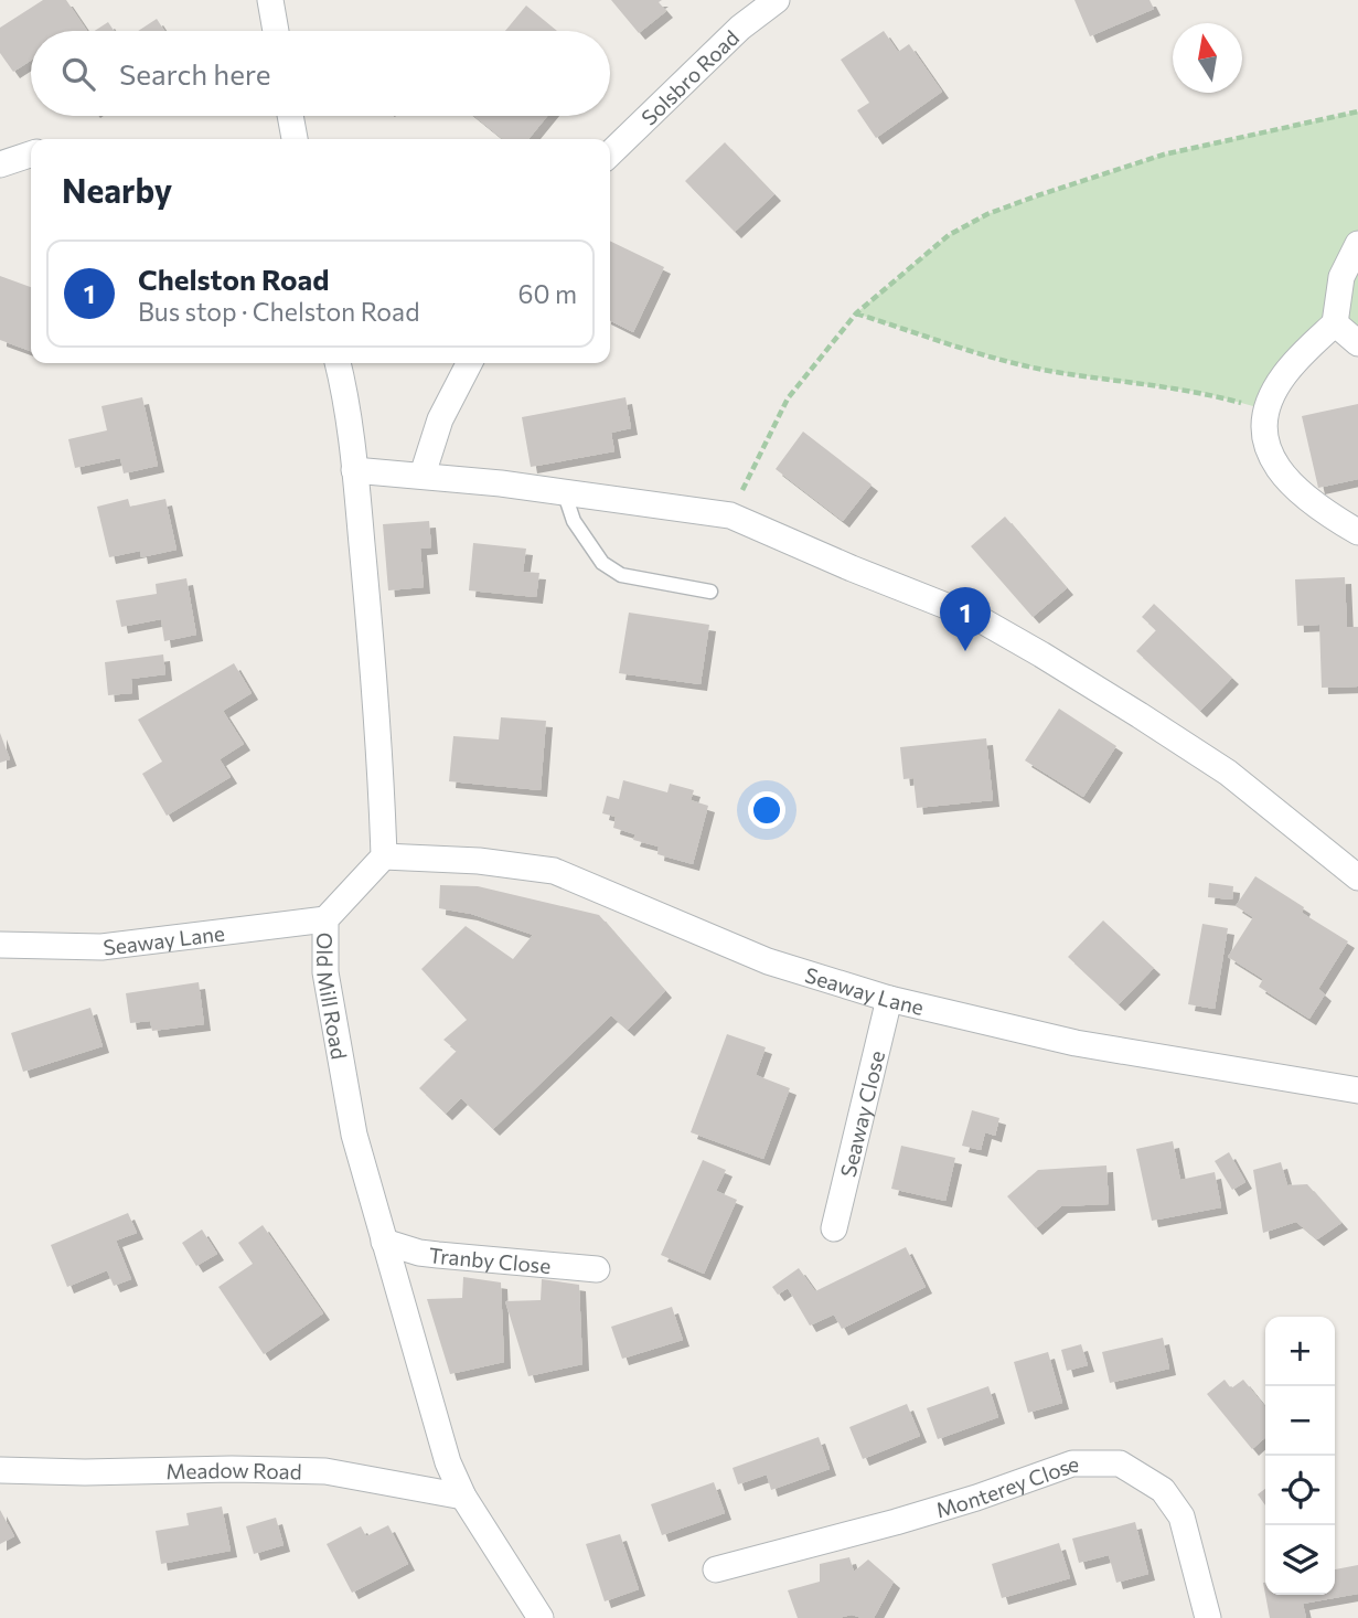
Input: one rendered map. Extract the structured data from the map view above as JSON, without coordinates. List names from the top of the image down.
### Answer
{
  "streets": {
    "street": [
      "Solsbro Road",
      "Seaway Lane",
      "Old Mill Road",
      "Seaway Close",
      "Tranby Close",
      "Meadow Road",
      "Monterey Close"
    ]
  },
  "crossings": [
    ["Seaway Lane", "Old Mill Road"],
    ["Seaway Lane", "Seaway Close"],
    ["Old Mill Road", "Tranby Close"],
    ["Old Mill Road", "Meadow Road"]
  ],
  "north": "top",
  "page": {
    "search": "Search here",
    "heading": "Nearby",
    "list": [
      {
        "mark": "1",
        "name": "Chelston Road",
        "note": "Bus stop · Chelston Road",
        "value": "60 m"
      }
    ],
    "pins": "1",
    "map_buttons": ["+", "−"]
  }
}
